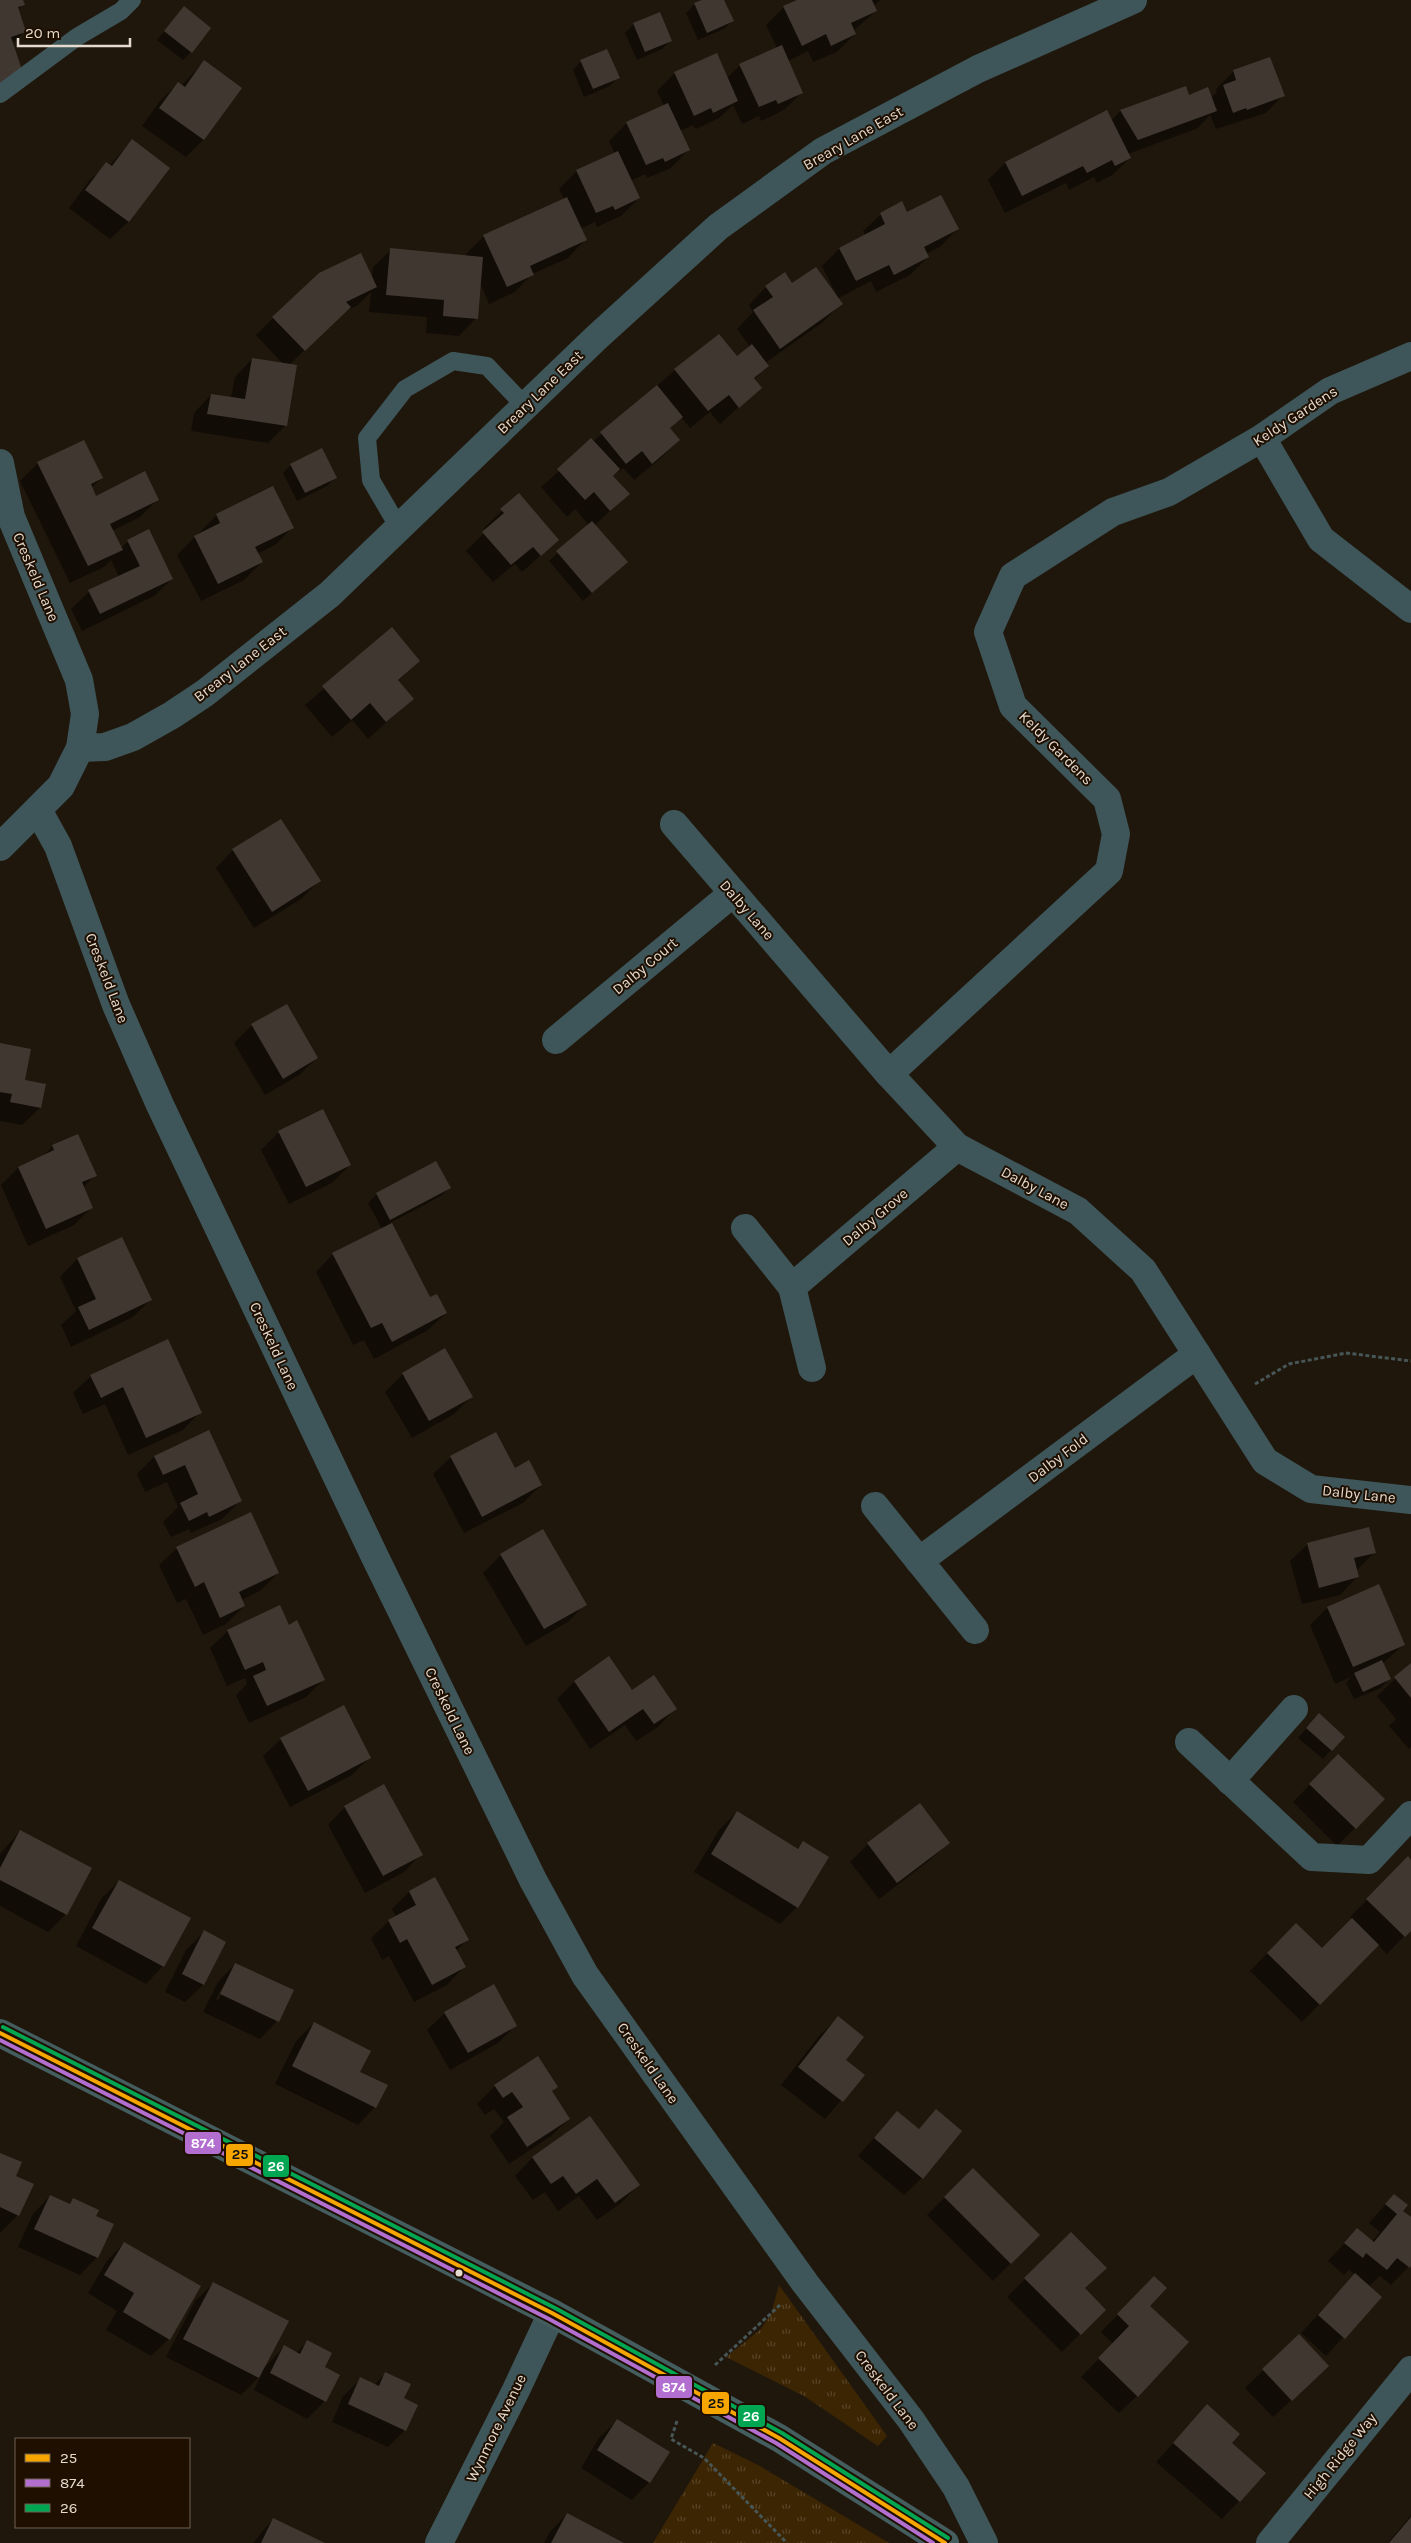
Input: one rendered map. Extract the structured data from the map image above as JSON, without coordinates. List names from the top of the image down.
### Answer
{
  "streets": {
    "street": [
      "Breary Lane East",
      "Keldy Gardens",
      "Creskeld Lane",
      "Dalby Lane",
      "Dalby Court",
      "Dalby Grove",
      "Dalby Fold",
      "Wynmore Avenue",
      "High Ridge Way"
    ]
  },
  "crossings": [
    ["Breary Lane East", "Creskeld Lane"],
    ["Keldy Gardens", "Dalby Lane"],
    ["Dalby Lane", "Dalby Court"],
    ["Dalby Lane", "Dalby Grove"],
    ["Dalby Lane", "Dalby Fold"]
  ],
  "lines": ["transit line 26", "transit line 25", "transit line 874"],
  "legend": ["25", "874", "26"],
  "scale_bar": "20 m"
}
